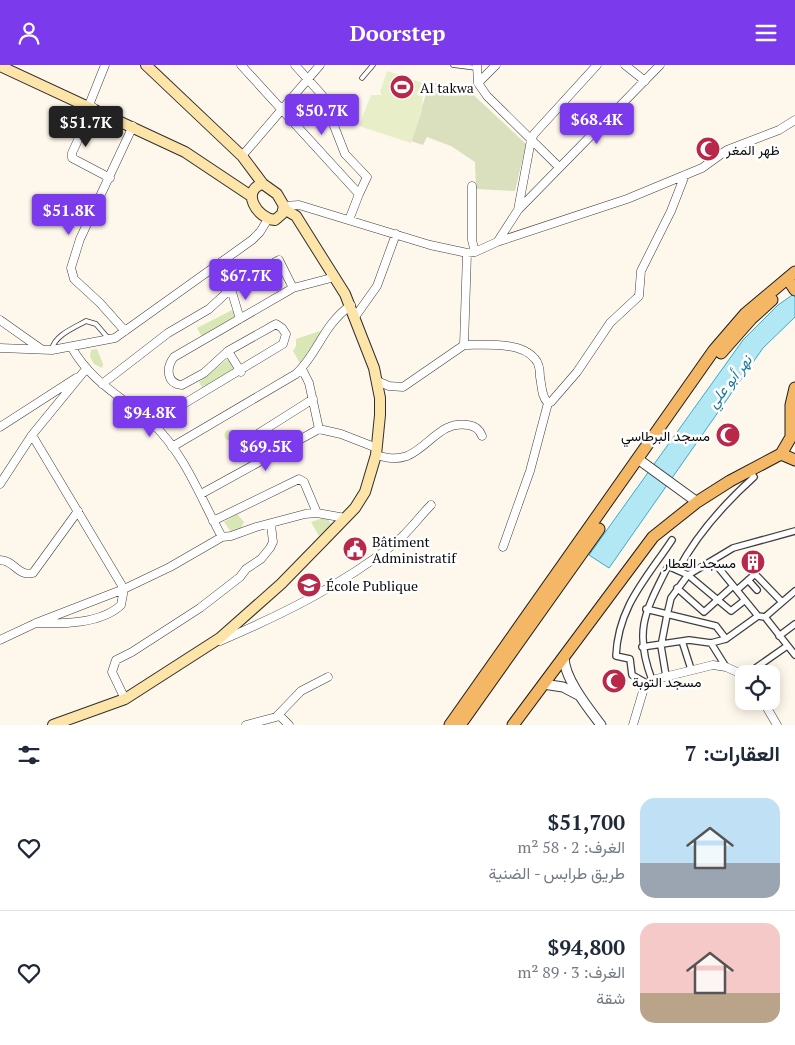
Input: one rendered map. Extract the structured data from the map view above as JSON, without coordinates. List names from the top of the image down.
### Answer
{
  "water": ["نهر أبو علي"],
  "places": {
    "sports": ["Al takwa"],
    "mosque": ["ظهر المغر", "مسجد البرطاسي", "مسجد التوبة"],
    "public building": ["Bâtiment Administratif"],
    "building": ["مسجد العطار"],
    "school or university": ["École Publique"]
  },
  "page": {
    "header": "Doorstep",
    "price": [
      "$50.7K",
      "$68.4K",
      "$51.7K",
      "$51.8K",
      "$67.7K",
      "$94.8K",
      "$69.5K"
    ],
    "heading": "العقارات: 7",
    "list": [
      {
        "name": "$51,700",
        "note": "الغرف: 2 · 58 m² · طريق طرابس - الضنية"
      },
      {
        "name": "$94,800",
        "note": "الغرف: 3 · 89 m² · شقة"
      }
    ]
  }
}
